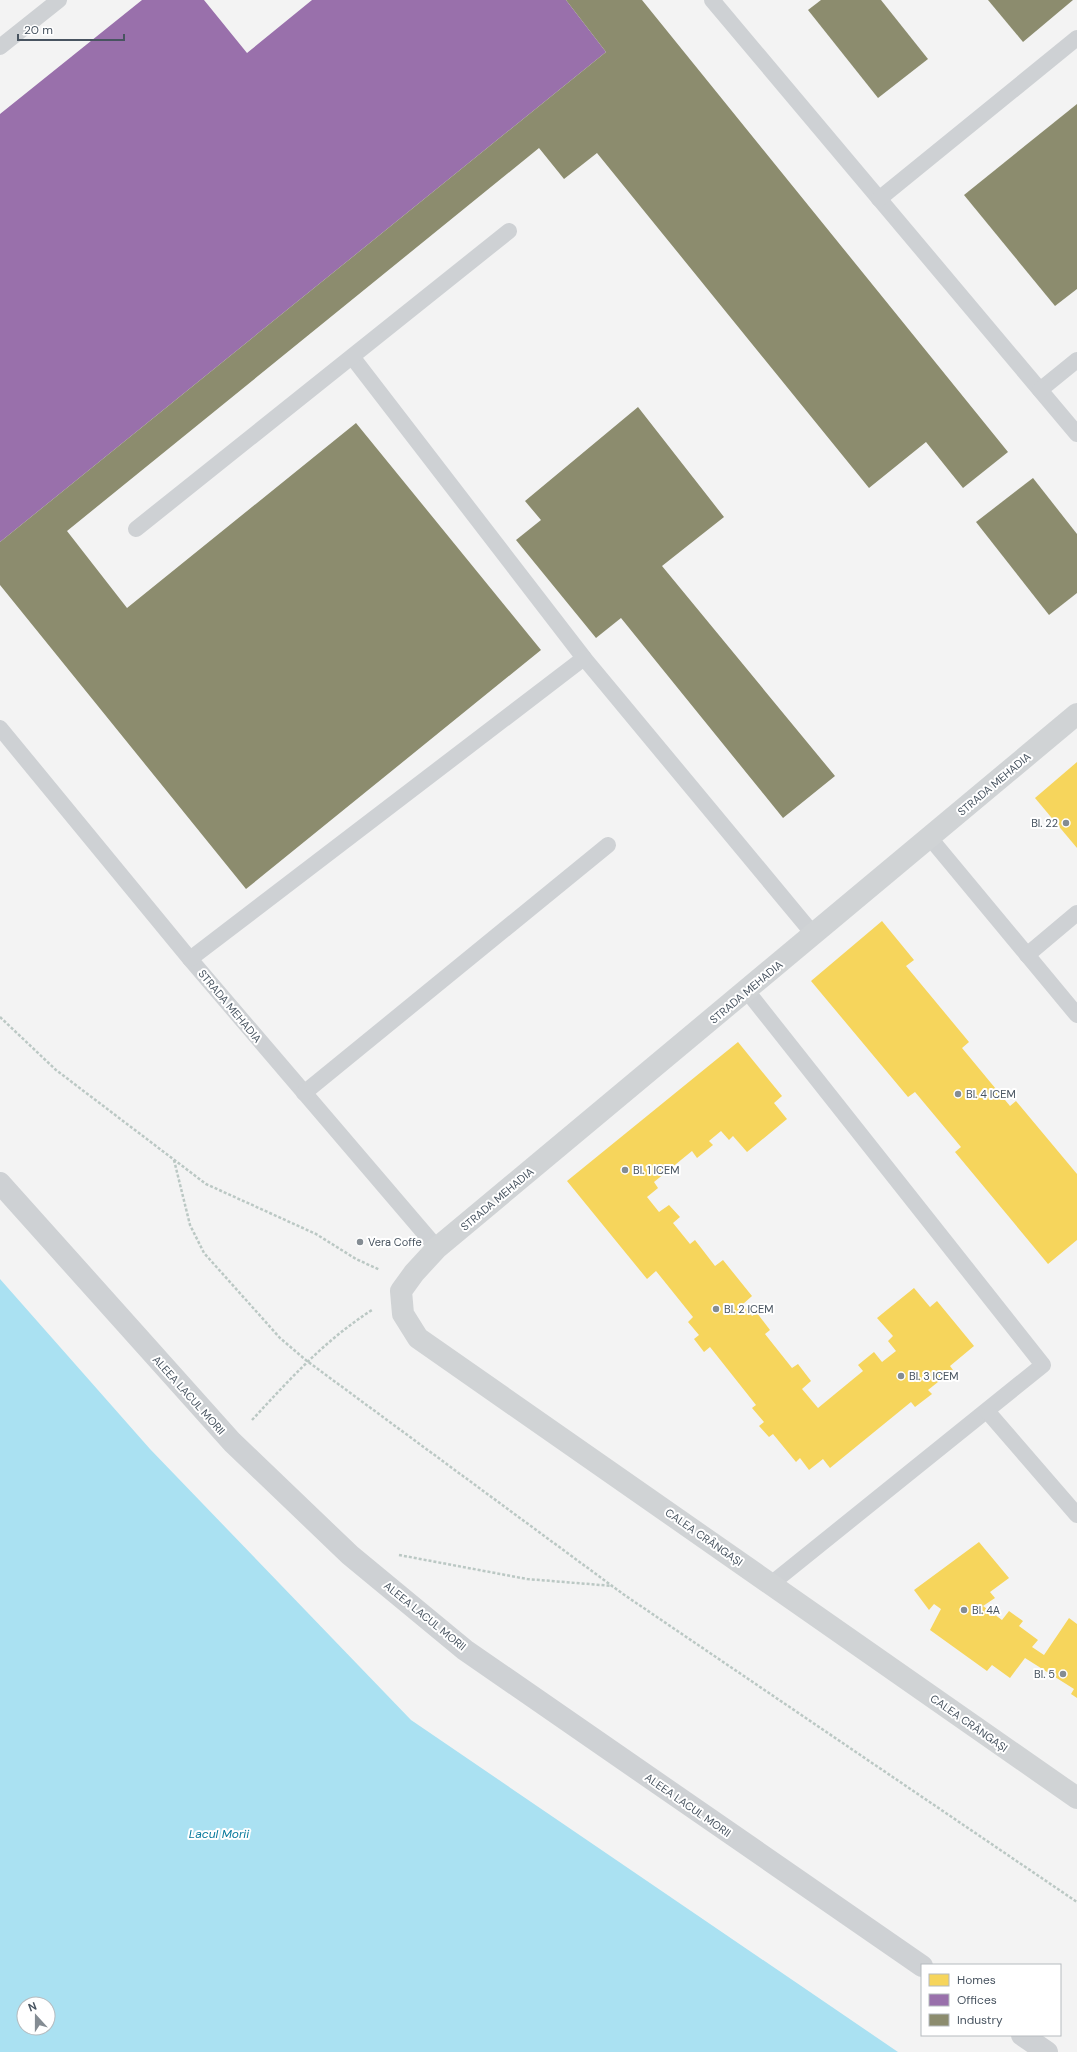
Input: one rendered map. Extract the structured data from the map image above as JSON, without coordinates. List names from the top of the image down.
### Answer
{
  "streets": {
    "street": ["STRADA MEHADIA", "ALEEA LACUL MORII", "CALEA CRÂNGAȘI"]
  },
  "water": ["Lacul Morii"],
  "places": [
    "Bl. 22",
    "Bl. 4 ICEM",
    "Bl. 1 ICEM",
    "Vera Coffe",
    "Bl. 2 ICEM",
    "Bl. 3 ICEM",
    "Bl. 4A",
    "Bl. 5"
  ],
  "legend": ["Homes", "Offices", "Industry"],
  "scale_bar": "20 m",
  "north": "top"
}
